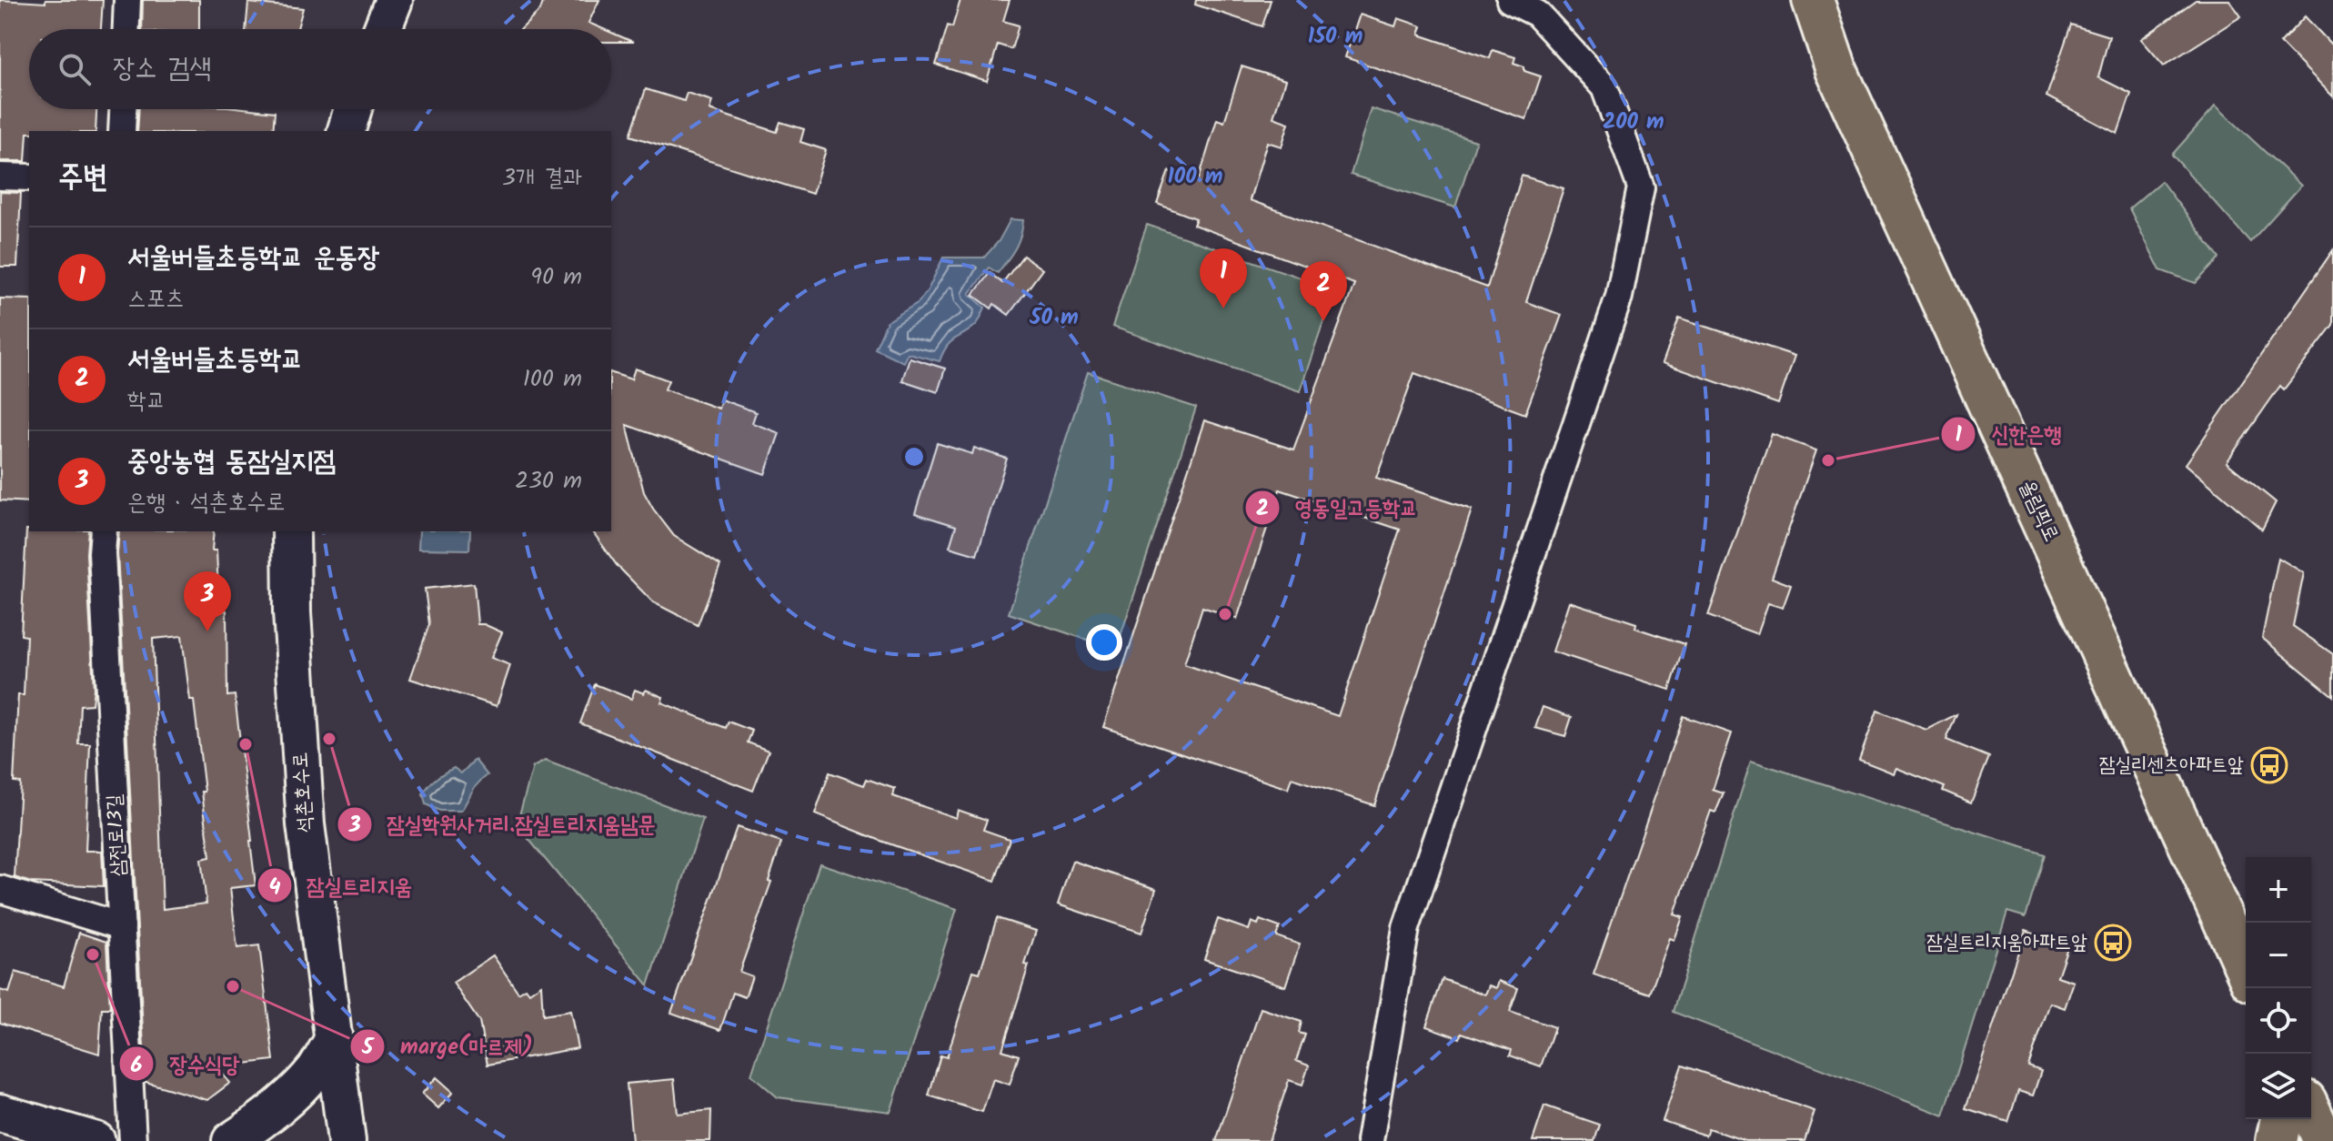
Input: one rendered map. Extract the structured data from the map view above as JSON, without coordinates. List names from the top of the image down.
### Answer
{
  "streets": {
    "main road": ["올림픽로"],
    "street": ["석촌호수로", "삼전로13길"]
  },
  "places": {
    "other": [
      "신한은행",
      "영동일고등학교",
      "잠실학원사거리.잠실트리지움남문",
      "잠실트리지움",
      "장수식당",
      "marge(마르제)"
    ],
    "bus stop": ["잠실리센츠아파트앞", "잠실트리지움아파트앞"]
  },
  "page": {
    "search": "장소 검색",
    "heading": ["주변", "3개 결과"],
    "list": [
      {
        "mark": "1",
        "name": "서울버들초등학교 운동장",
        "note": "스포츠",
        "value": "90 m"
      },
      {
        "mark": "2",
        "name": "서울버들초등학교",
        "note": "학교",
        "value": "100 m"
      },
      {
        "mark": "3",
        "name": "중앙농협 동잠실지점",
        "note": "은행 · 석촌호수로",
        "value": "230 m"
      }
    ],
    "pins": ["1", "2", "3"],
    "map_buttons": ["+", "−"]
  },
  "rings": [
    "150 m",
    "200 m",
    "100 m",
    "50 m"
  ]
}
